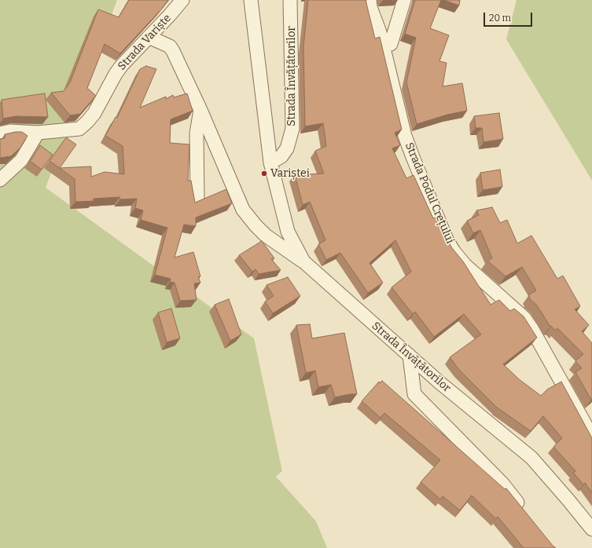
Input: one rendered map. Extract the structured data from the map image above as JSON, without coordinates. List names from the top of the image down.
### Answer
{
  "streets": {
    "street": ["Strada Variște", "Strada Învățătorilor", "Strada Podul Crețului"]
  },
  "places": ["Variștei"],
  "scale_bar": "20 m"
}
